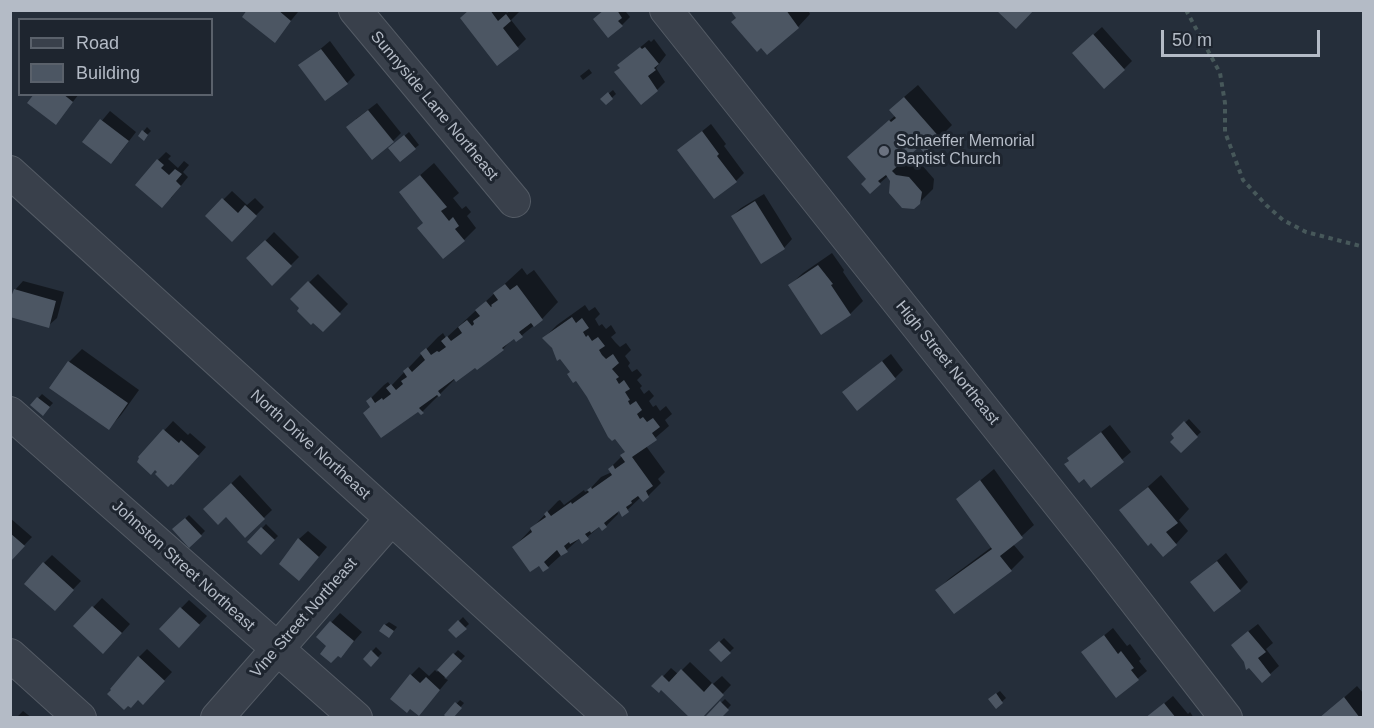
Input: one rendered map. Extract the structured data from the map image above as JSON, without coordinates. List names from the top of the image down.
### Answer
{
  "streets": {
    "street": [
      "Sunnyside Lane Northeast",
      "High Street Northeast",
      "North Drive Northeast",
      "Johnston Street Northeast",
      "Vine Street Northeast"
    ]
  },
  "crossings": [
    ["North Drive Northeast", "Vine Street Northeast"],
    ["Johnston Street Northeast", "Vine Street Northeast"]
  ],
  "places": ["Schaeffer Memorial Baptist Church"],
  "legend": ["Road", "Building"],
  "scale_bar": "50 m"
}
